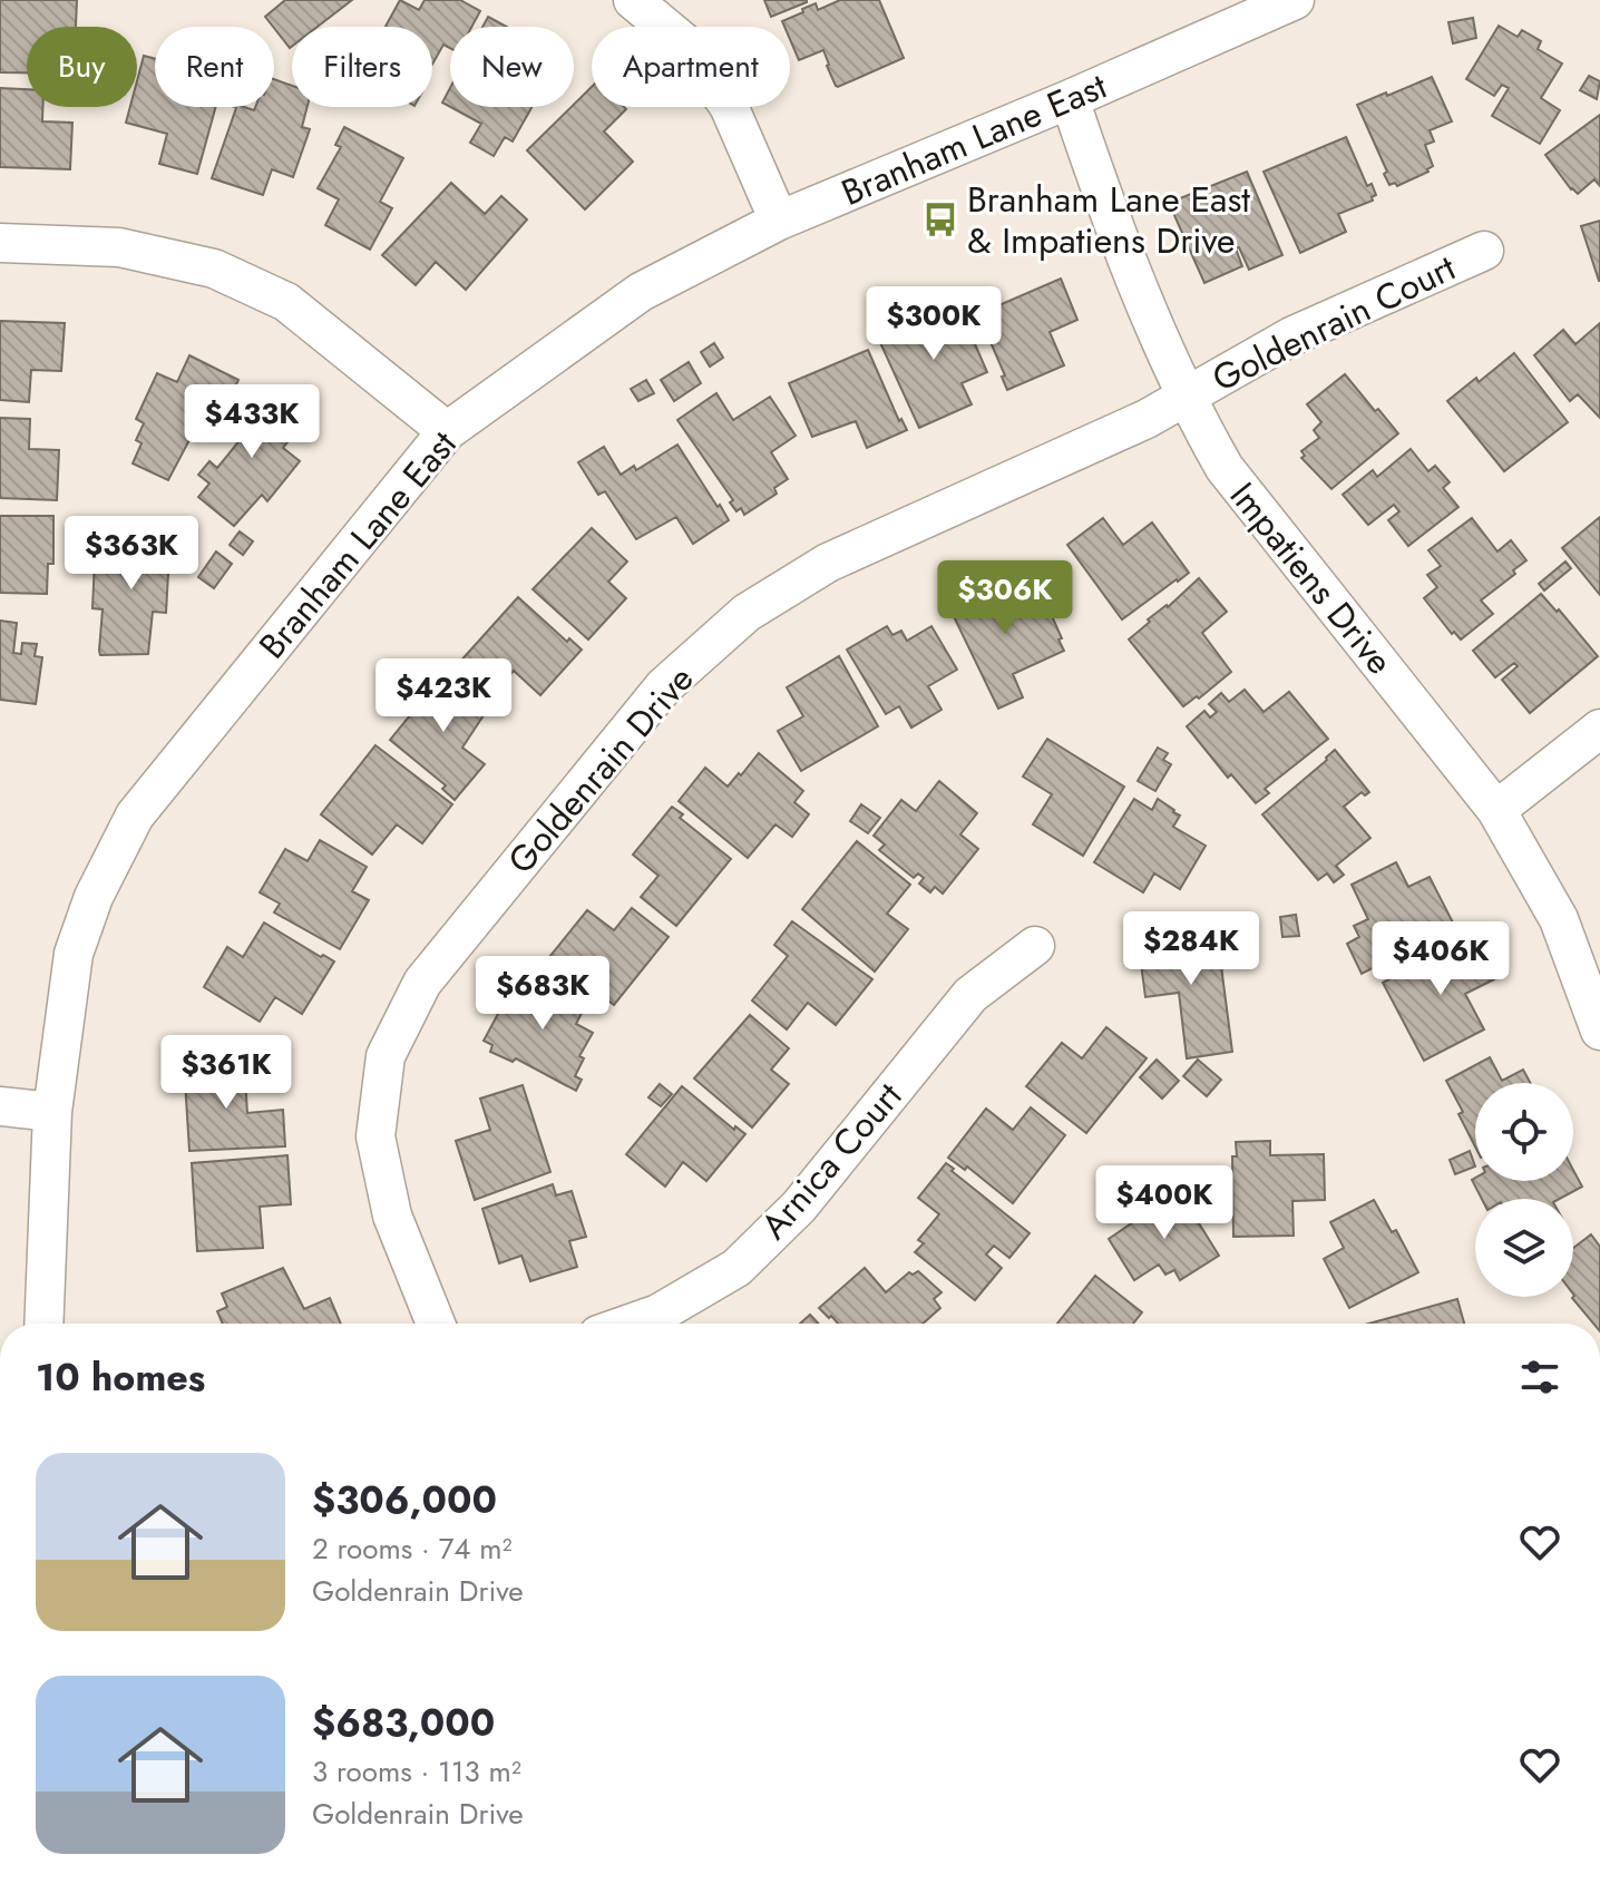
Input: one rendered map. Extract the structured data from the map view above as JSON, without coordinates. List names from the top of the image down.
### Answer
{
  "streets": {
    "street": [
      "Branham Lane East",
      "Goldenrain Court",
      "Impatiens Drive",
      "Goldenrain Drive",
      "Arnica Court"
    ]
  },
  "crossings": [
    ["Branham Lane East", "Impatiens Drive"],
    ["Goldenrain Court", "Impatiens Drive"],
    ["Goldenrain Court", "Goldenrain Drive"],
    ["Impatiens Drive", "Goldenrain Drive"]
  ],
  "places": {
    "bus stop": ["Branham Lane East & Impatiens Drive"]
  },
  "page": {
    "chip": [
      "Buy",
      "Rent",
      "Filters",
      "New",
      "Apartment"
    ],
    "price": [
      "$300K",
      "$433K",
      "$363K",
      "$306K",
      "$423K",
      "$284K",
      "$406K",
      "$683K",
      "$361K",
      "$400K"
    ],
    "heading": "10 homes",
    "list": [
      {
        "name": "$306,000",
        "note": "2 rooms · 74 m² · Goldenrain Drive"
      },
      {
        "name": "$683,000",
        "note": "3 rooms · 113 m² · Goldenrain Drive"
      }
    ]
  }
}
